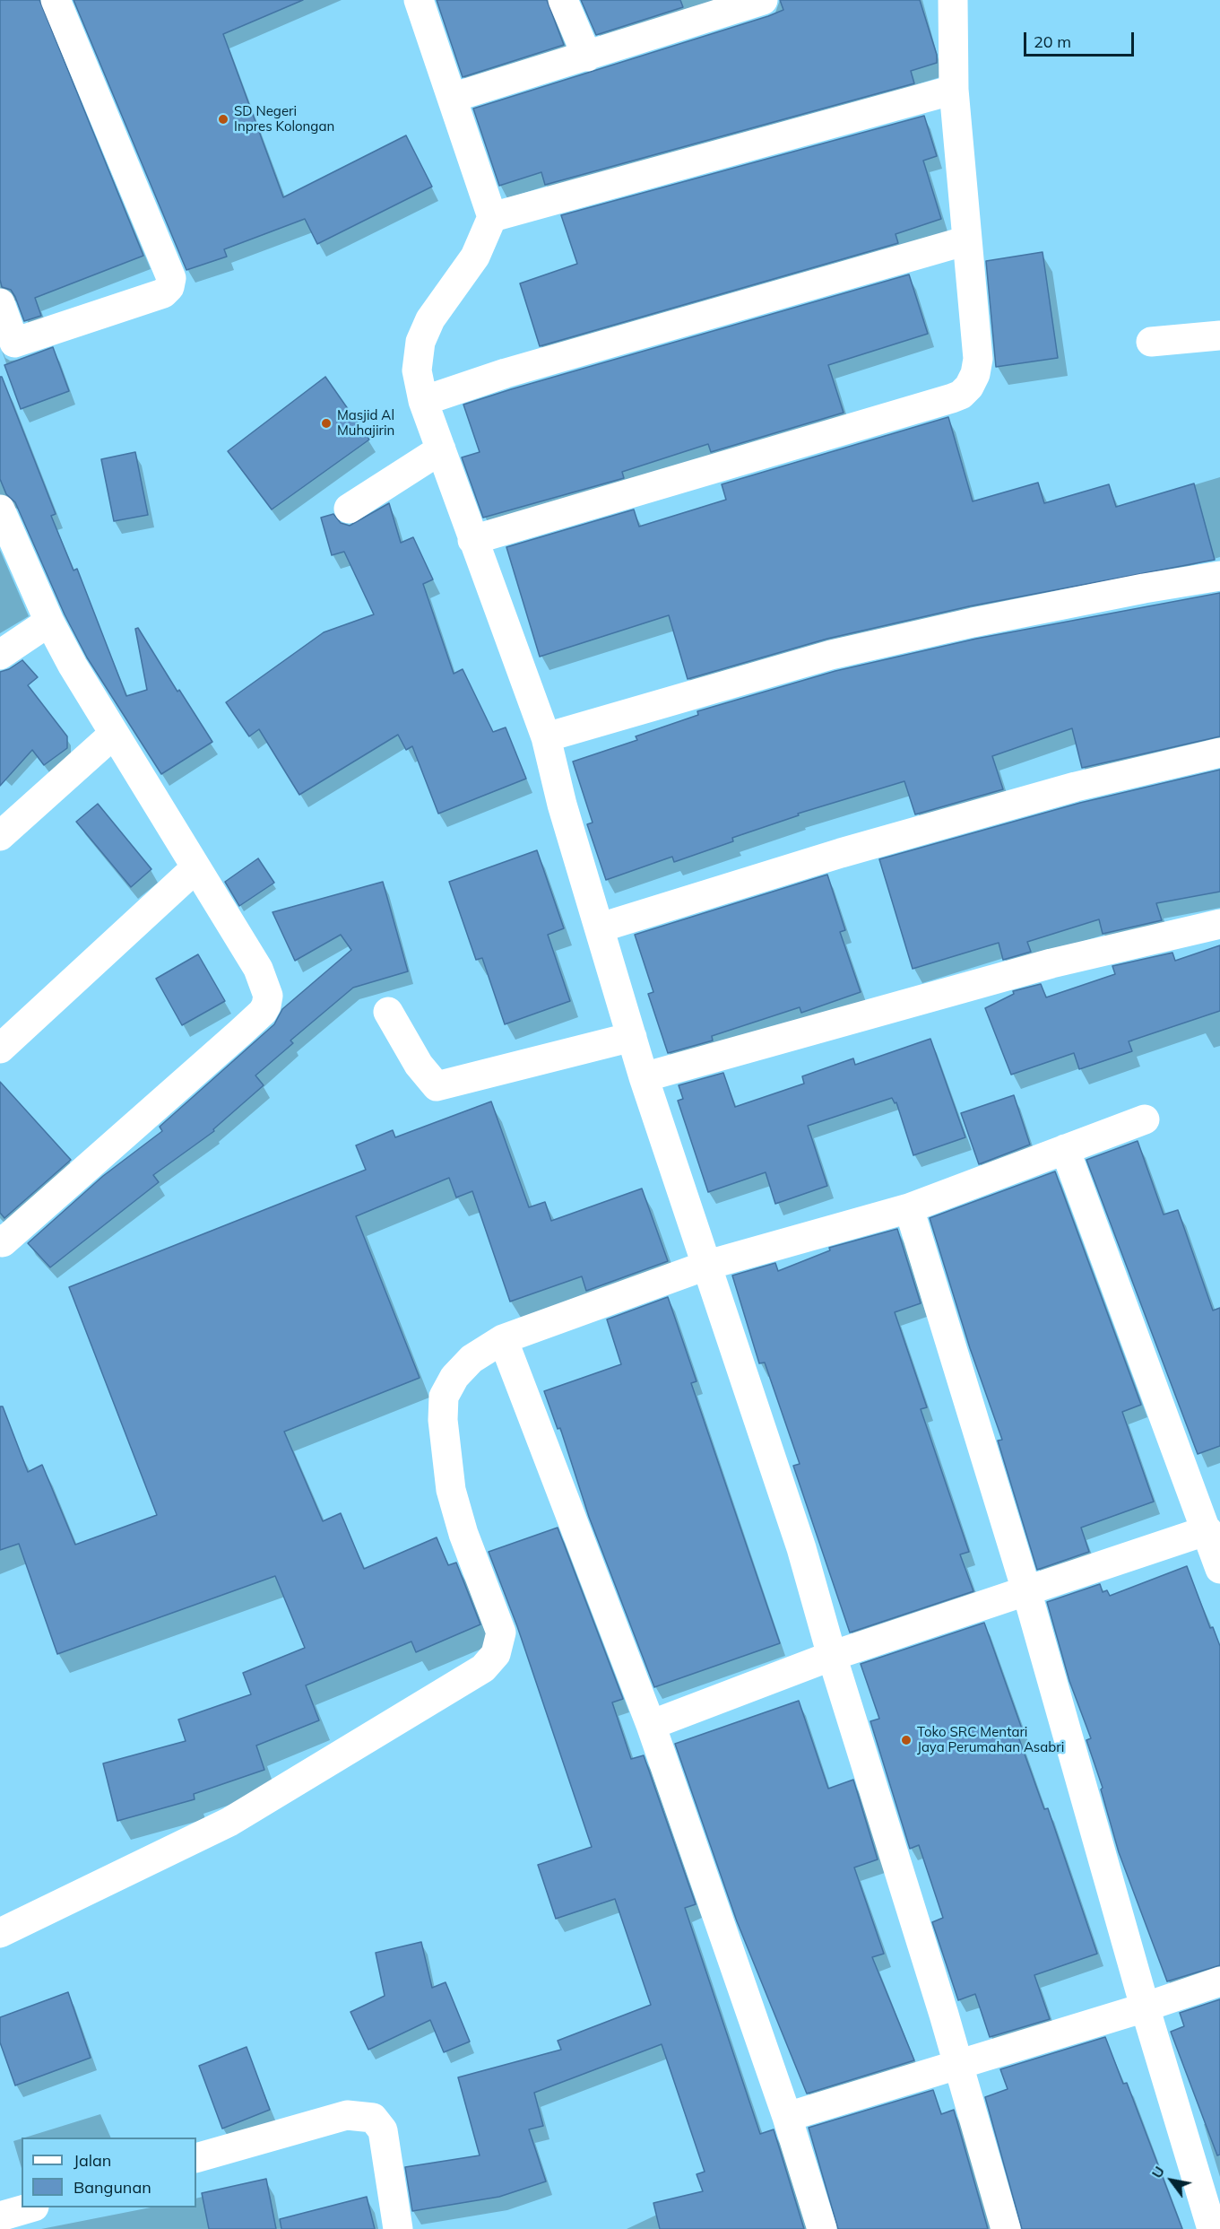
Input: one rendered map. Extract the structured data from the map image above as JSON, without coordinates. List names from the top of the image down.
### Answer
{
  "places": ["SD Negeri Inpres Kolongan", "Masjid Al Muhajirin", "Toko SRC Mentari Jaya Perumahan Asabri"],
  "legend": ["Jalan", "Bangunan"],
  "scale_bar": "20 m",
  "north": "top left"
}
